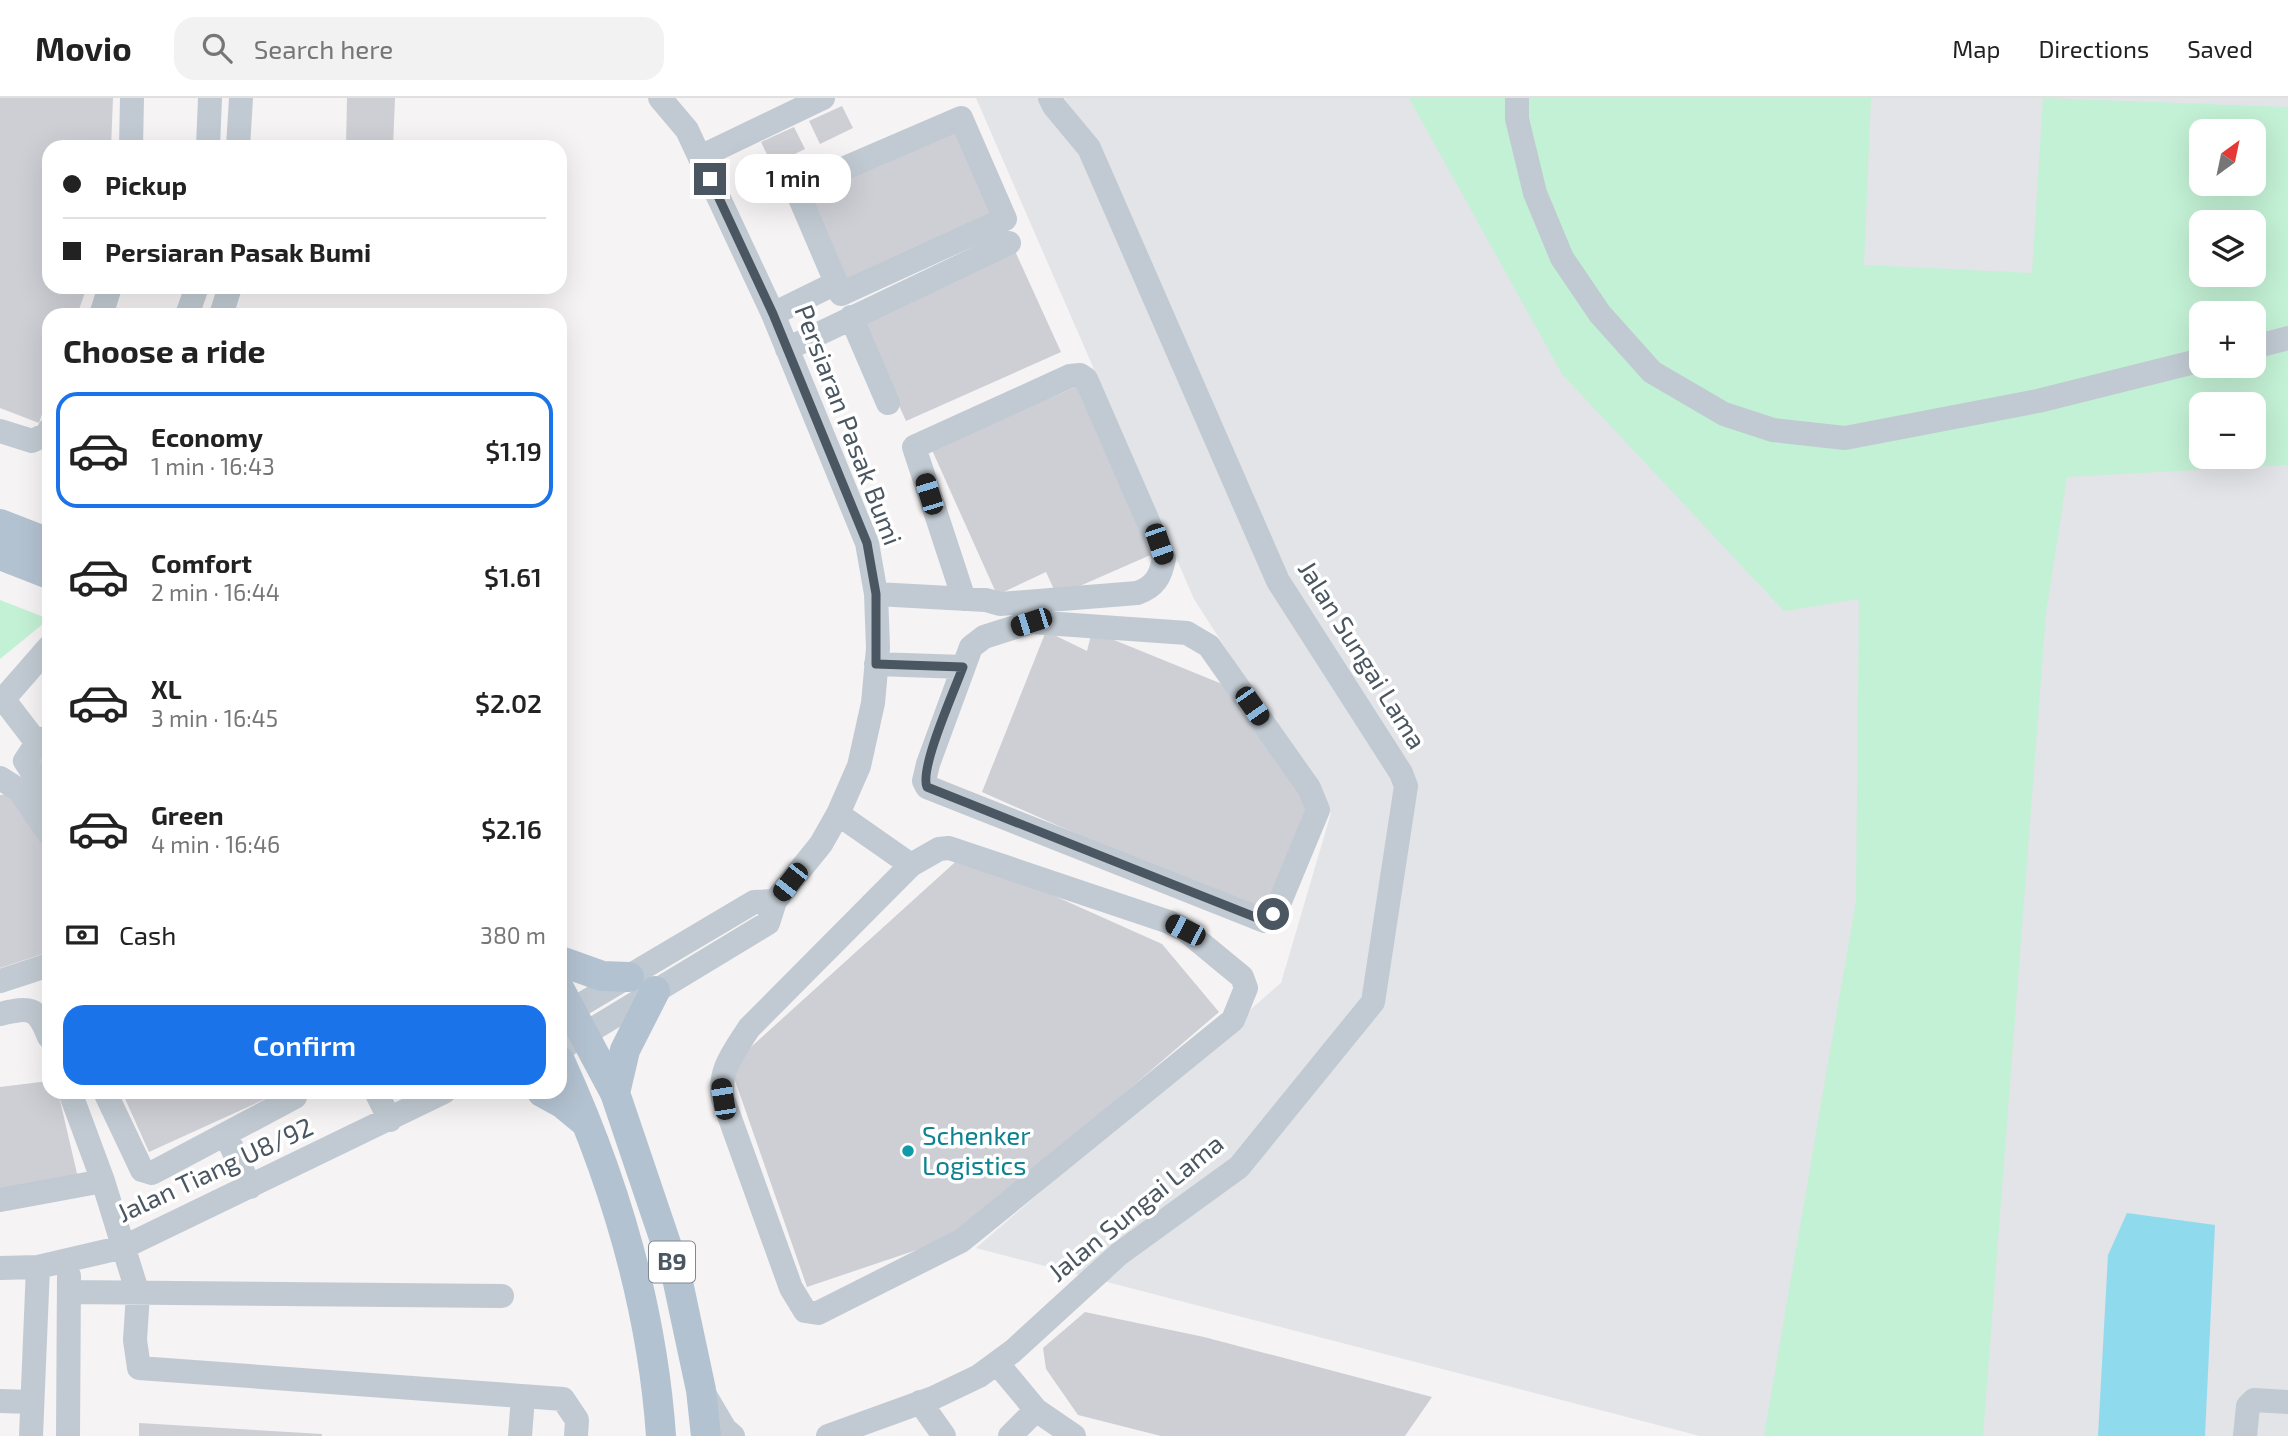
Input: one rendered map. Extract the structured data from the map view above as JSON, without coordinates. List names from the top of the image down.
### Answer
{
  "streets": {
    "main road": ["B9"],
    "street": ["Persiaran Pasak Bumi", "Jalan Sungai Lama", "Jalan Tiang U8/92"]
  },
  "crossings": [
    ["Persiaran Pasak Bumi", "B9"]
  ],
  "places": ["Schenker Logistics"],
  "north": "top right",
  "page": {
    "header": "Movio",
    "search": "Search here",
    "nav": ["Map", "Directions", "Saved"],
    "map_buttons": ["+", "−"],
    "banner": ["Pickup", "Persiaran Pasak Bumi"],
    "bubble": "1 min",
    "heading": "Choose a ride",
    "list": [
      {
        "name": "Economy",
        "note": "1 min · 16:43",
        "value": "$1.19"
      },
      {
        "name": "Comfort",
        "note": "2 min · 16:44",
        "value": "$1.61"
      },
      {
        "name": "XL",
        "note": "3 min · 16:45",
        "value": "$2.02"
      },
      {
        "name": "Green",
        "note": "4 min · 16:46",
        "value": "$2.16"
      }
    ],
    "pay": ["Cash", "380 m"],
    "buttons": "Confirm"
  }
}
